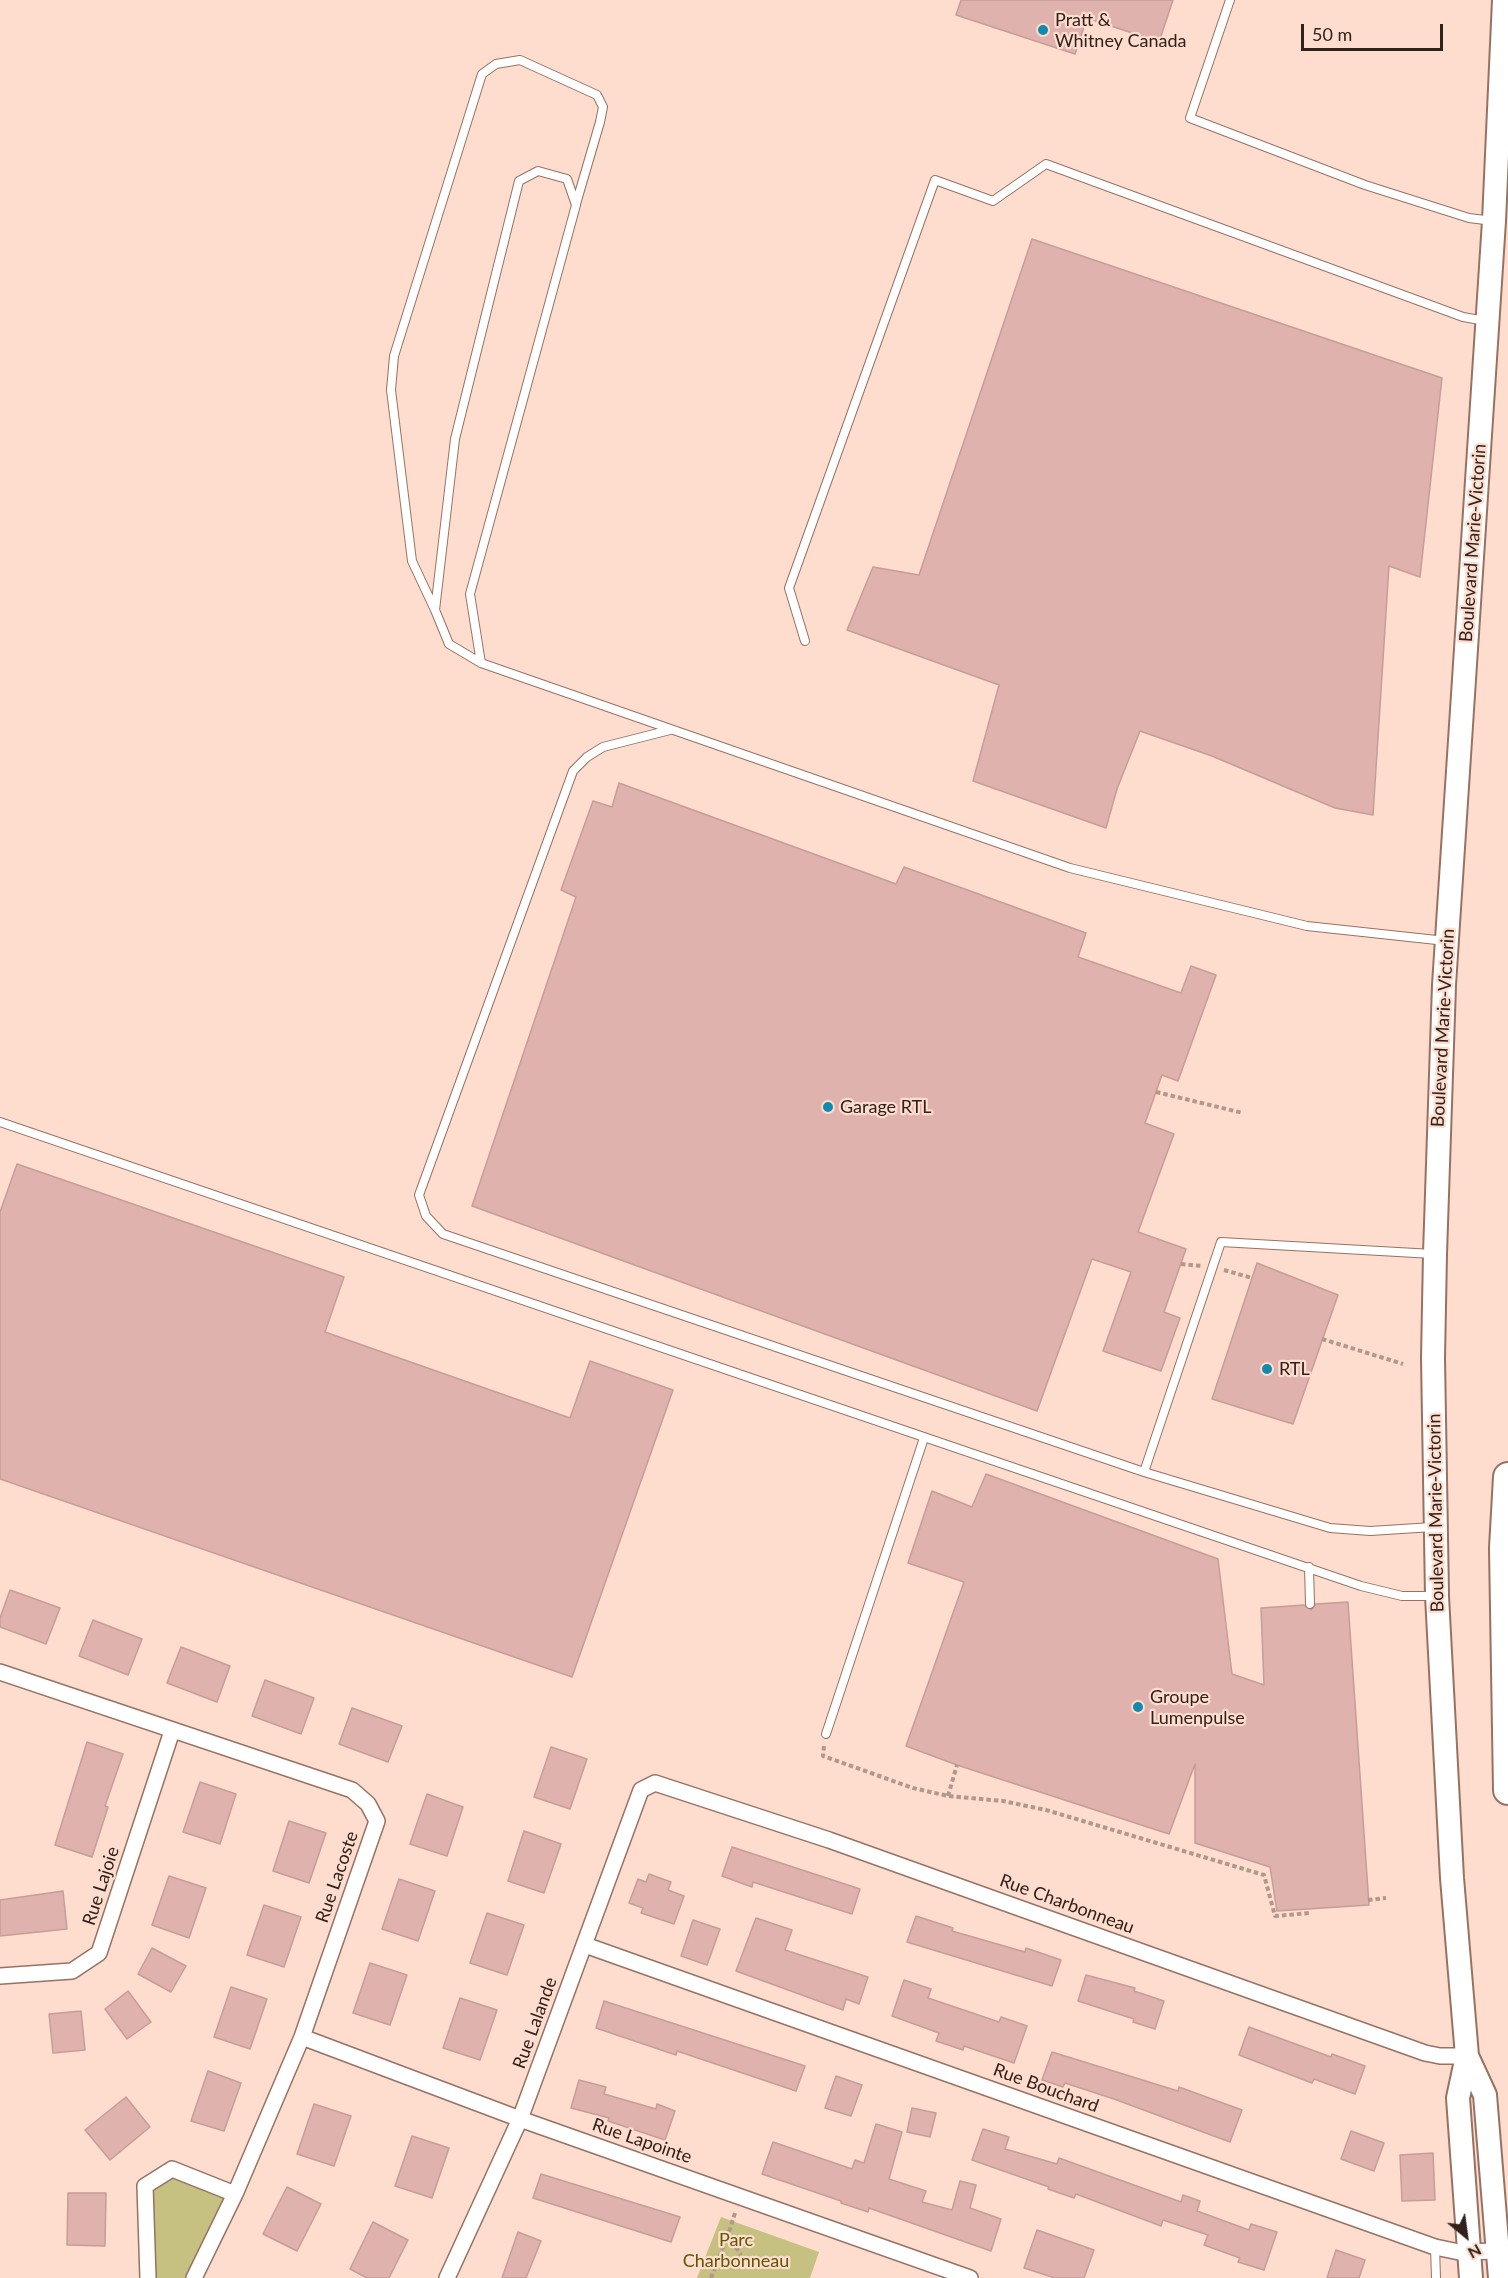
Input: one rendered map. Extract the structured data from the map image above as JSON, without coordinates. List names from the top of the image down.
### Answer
{
  "streets": {
    "street": [
      "Boulevard Marie-Victorin",
      "Rue Lacoste",
      "Rue Lajoie",
      "Rue Charbonneau",
      "Rue Lalande",
      "Rue Bouchard",
      "Rue Lapointe"
    ]
  },
  "crossings": [
    ["Boulevard Marie-Victorin", "Rue Charbonneau"],
    ["Boulevard Marie-Victorin", "Rue Bouchard"],
    ["Rue Lacoste", "Rue Lajoie"],
    ["Rue Lacoste", "Rue Lapointe"],
    ["Rue Charbonneau", "Rue Lalande"],
    ["Rue Lalande", "Rue Bouchard"],
    ["Rue Lalande", "Rue Lapointe"]
  ],
  "parks": ["Parc Charbonneau"],
  "places": [
    "Pratt & Whitney Canada",
    "Garage RTL",
    "RTL",
    "Groupe Lumenpulse"
  ],
  "scale_bar": "50 m",
  "north": "bottom right"
}
